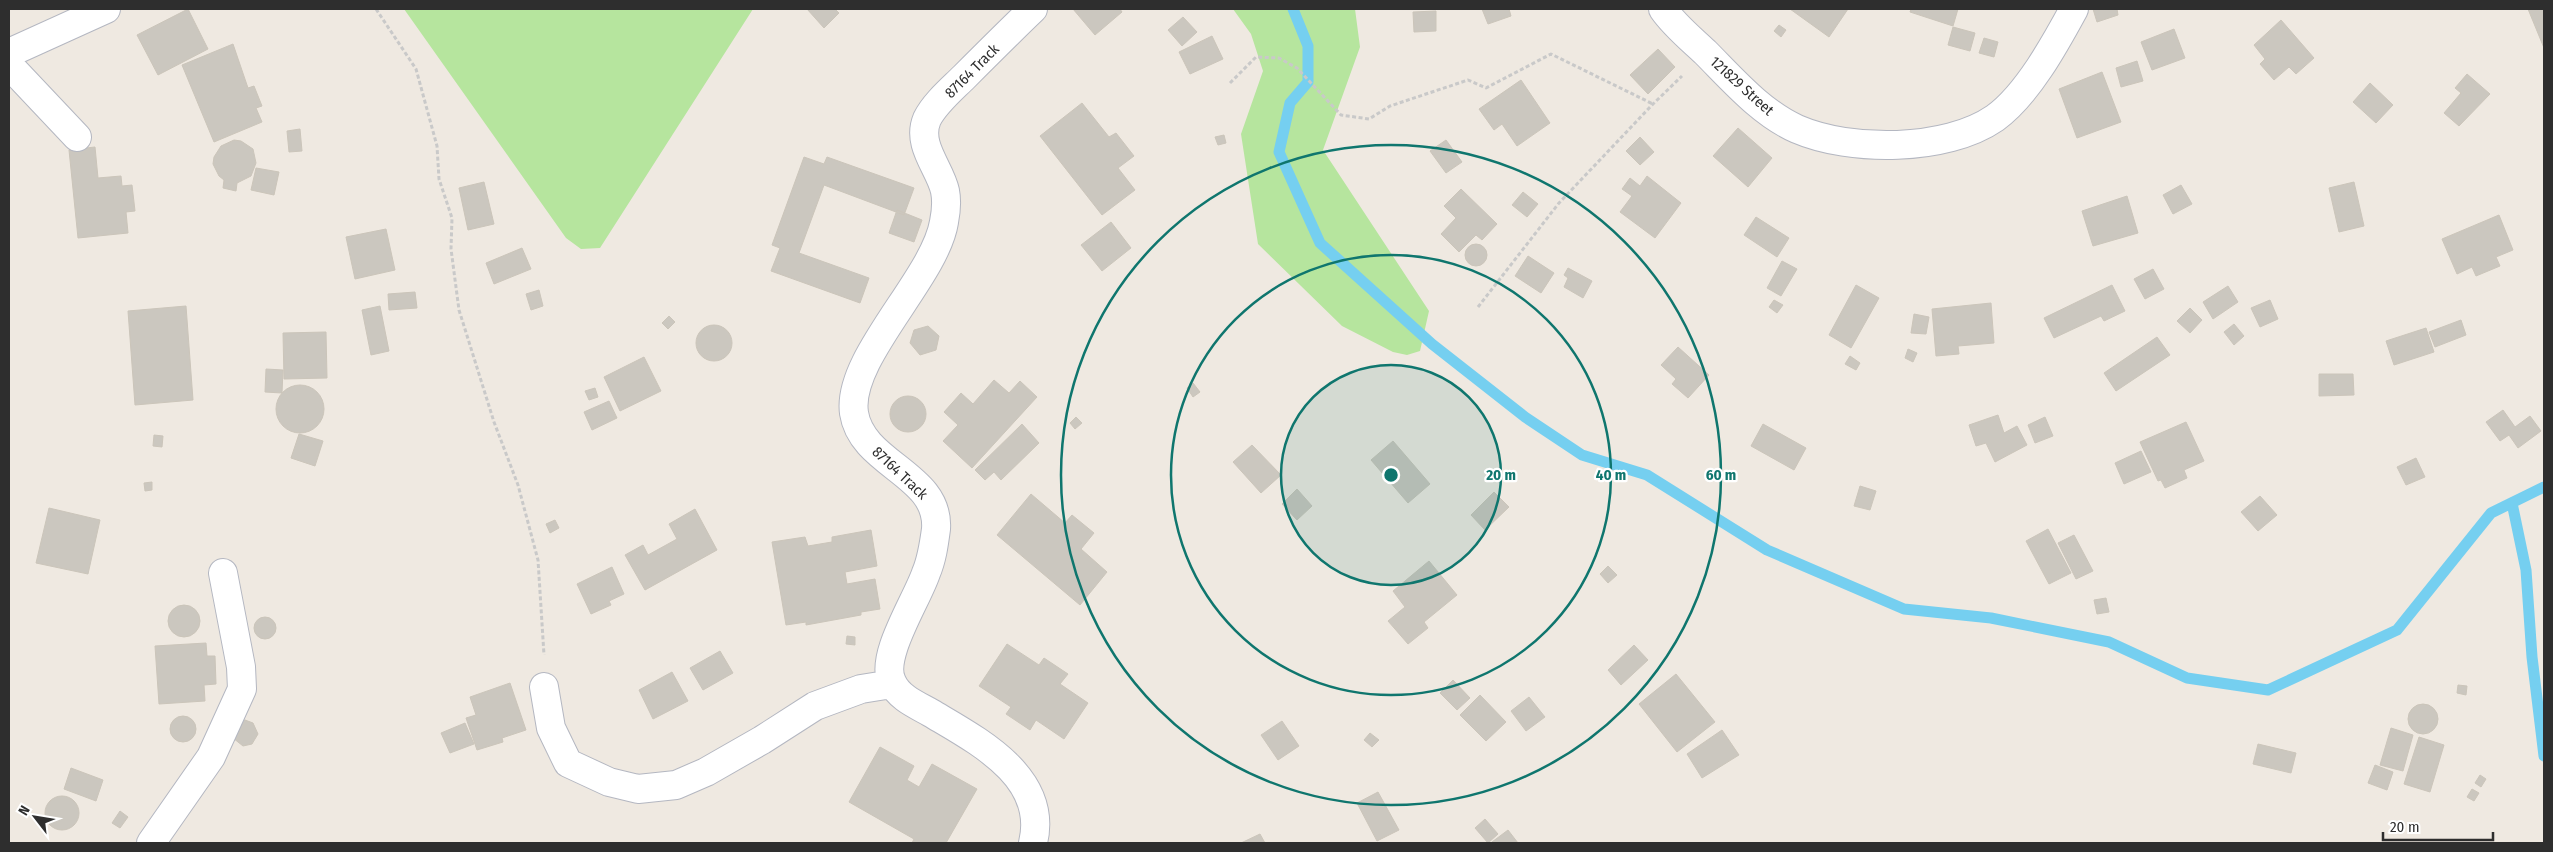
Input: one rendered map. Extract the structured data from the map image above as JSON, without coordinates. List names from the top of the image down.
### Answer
{
  "streets": {
    "street": ["87164 Track", "121829 Street"]
  },
  "scale_bar": "20 m",
  "north": "top left",
  "rings": ["20 m", "40 m", "60 m"]
}
